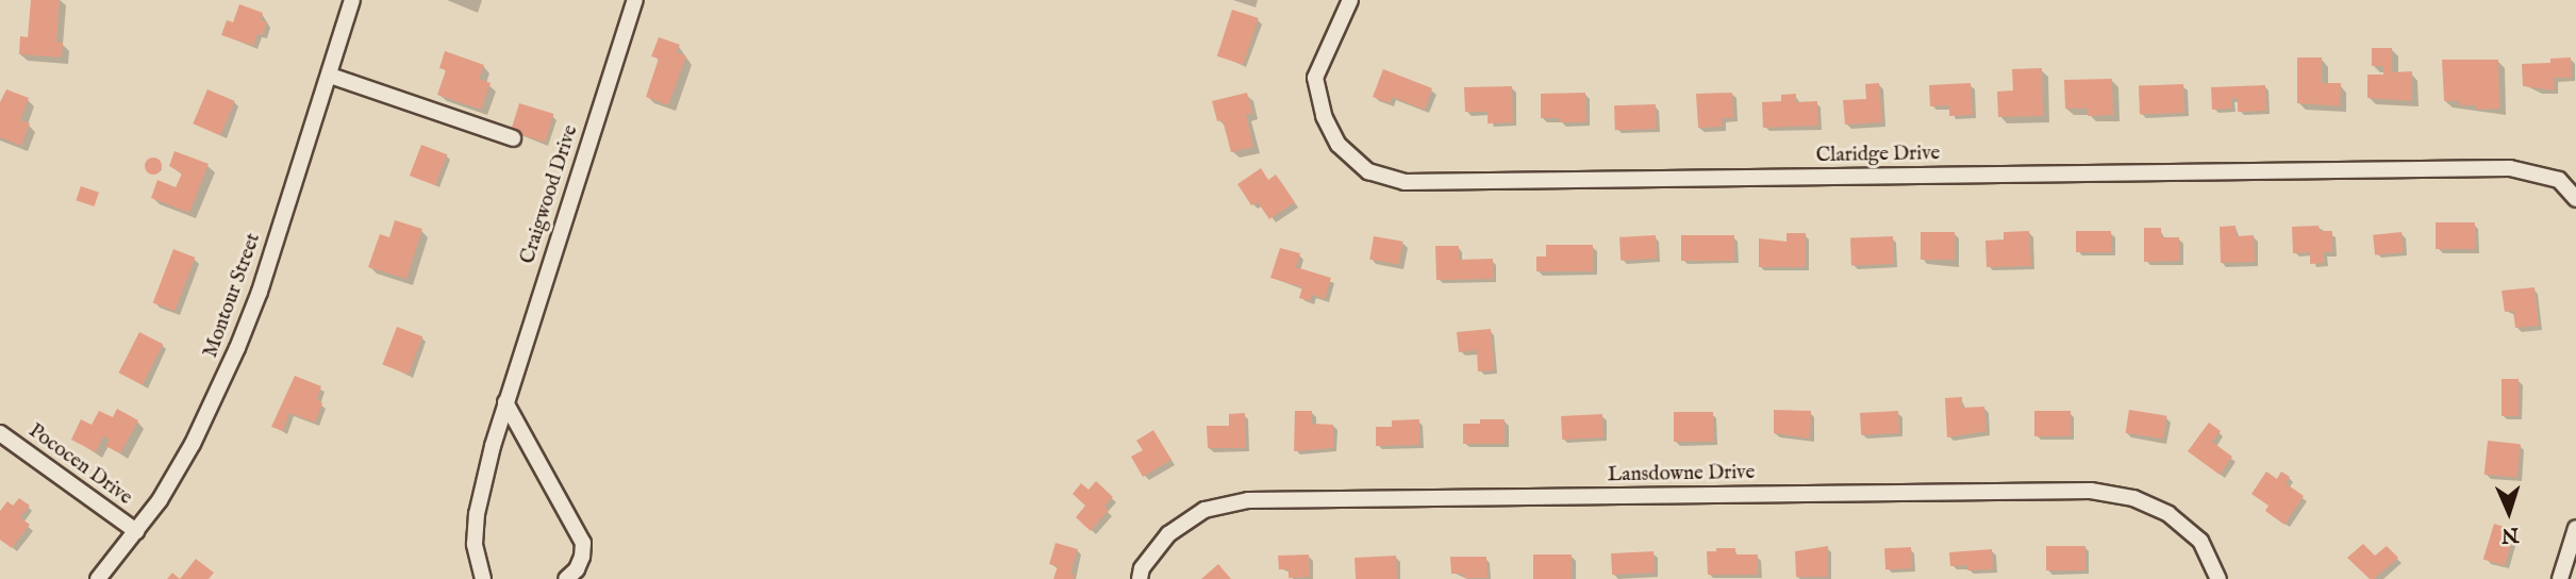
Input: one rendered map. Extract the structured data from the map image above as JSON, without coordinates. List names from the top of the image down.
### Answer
{
  "streets": {
    "street": [
      "Claridge Drive",
      "Craigwood Drive",
      "Montour Street",
      "Pococen Drive",
      "Lansdowne Drive"
    ]
  },
  "crossings": [
    ["Montour Street", "Pococen Drive"]
  ],
  "north": "bottom"
}
